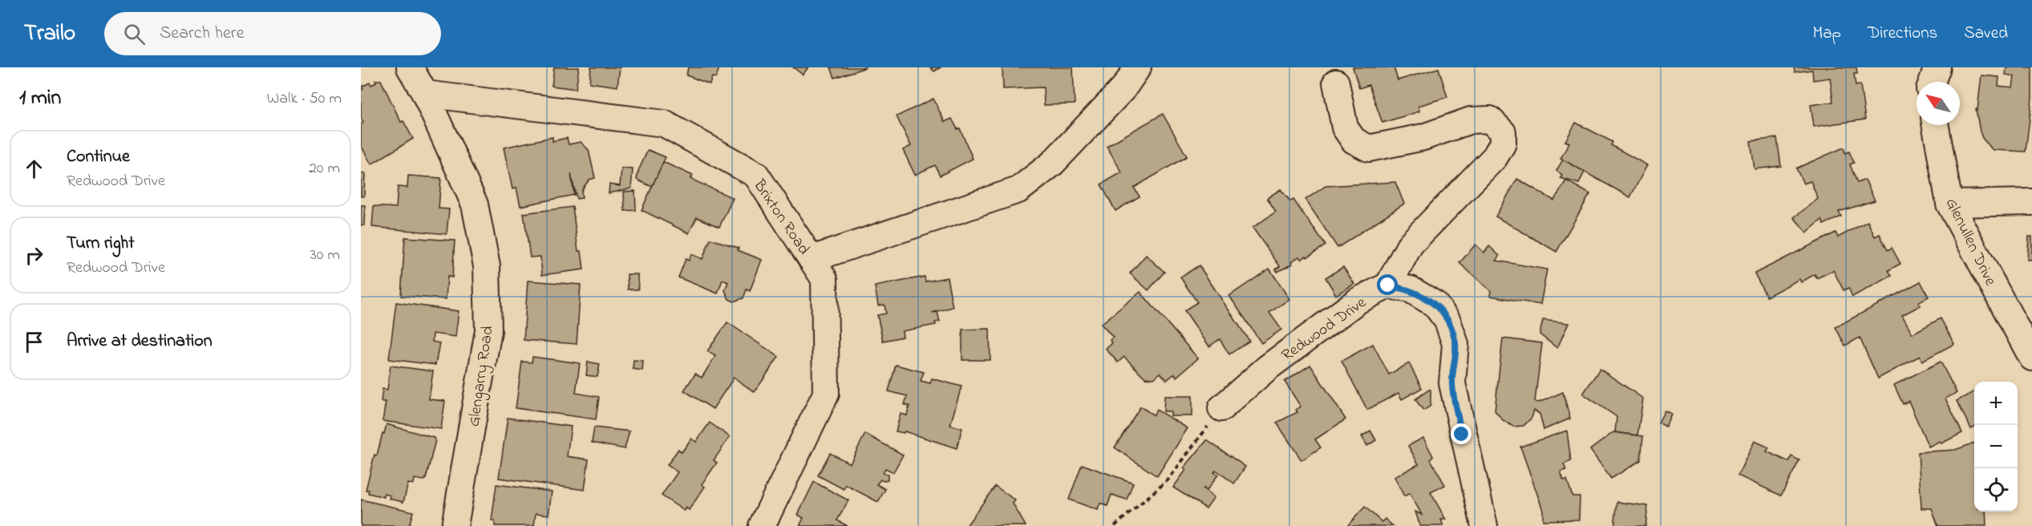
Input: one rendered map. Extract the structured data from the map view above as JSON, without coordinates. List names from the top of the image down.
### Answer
{
  "streets": {
    "street": [
      "Brixton Road",
      "Glenullen Drive",
      "Redwood Drive",
      "Glengarry Road"
    ]
  },
  "crossings": [
    ["Brixton Road", "Glengarry Road"]
  ],
  "north": "top left",
  "page": {
    "header": "Trailo",
    "search": "Search here",
    "nav": ["Map", "Directions", "Saved"],
    "heading": ["1 min", "Walk · 50 m"],
    "list": [
      ["Continue", "Redwood Drive", "20 m"],
      ["Turn right", "Redwood Drive", "30 m"],
      "Arrive at destination"
    ],
    "map_buttons": ["+", "−"]
  }
}
